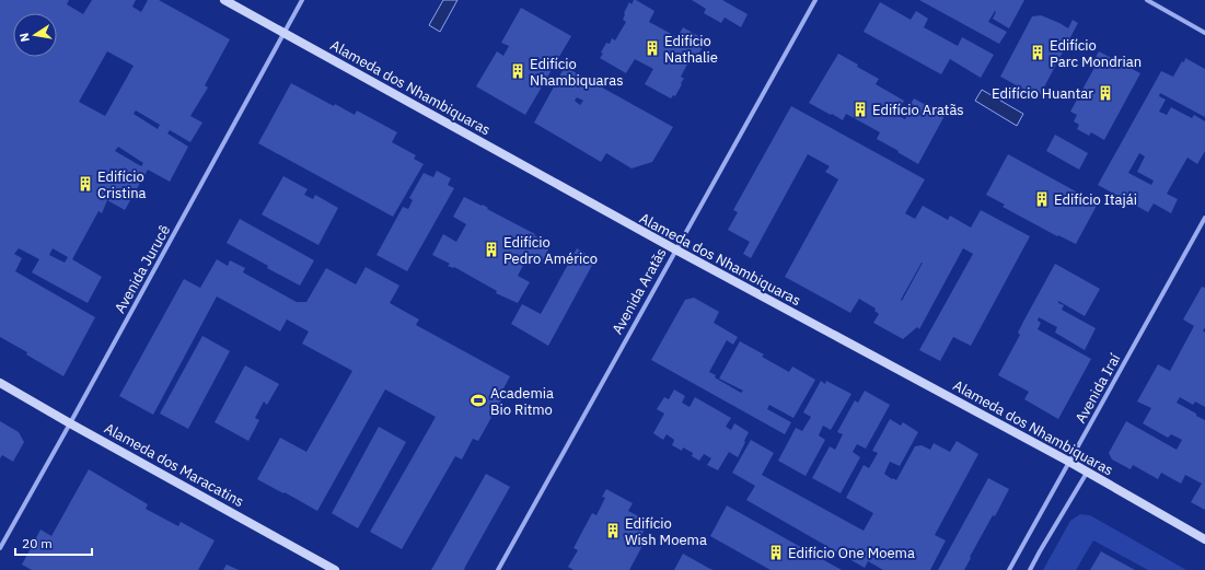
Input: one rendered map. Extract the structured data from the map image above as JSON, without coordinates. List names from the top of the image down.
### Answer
{
  "streets": {
    "street": [
      "Alameda dos Nhambiquaras",
      "Avenida Jurucê",
      "Avenida Aratãs",
      "Avenida Iraí",
      "Alameda dos Maracatins"
    ]
  },
  "crossings": [
    ["Alameda dos Nhambiquaras", "Avenida Jurucê"],
    ["Alameda dos Nhambiquaras", "Avenida Aratãs"],
    ["Alameda dos Nhambiquaras", "Avenida Iraí"],
    ["Avenida Jurucê", "Alameda dos Maracatins"]
  ],
  "places": {
    "building": [
      "Edifício Nathalie",
      "Edifício Parc Mondrian",
      "Edifício Nhambiquaras",
      "Edifício Huantar",
      "Edifício Aratãs",
      "Edifício Cristina",
      "Edifício Itajái",
      "Edifício Pedro Américo",
      "Edifício Wish Moema",
      "Edifício One Moema"
    ],
    "sports": ["Academia Bio Ritmo"]
  },
  "scale_bar": "20 m",
  "north": "left"
}
